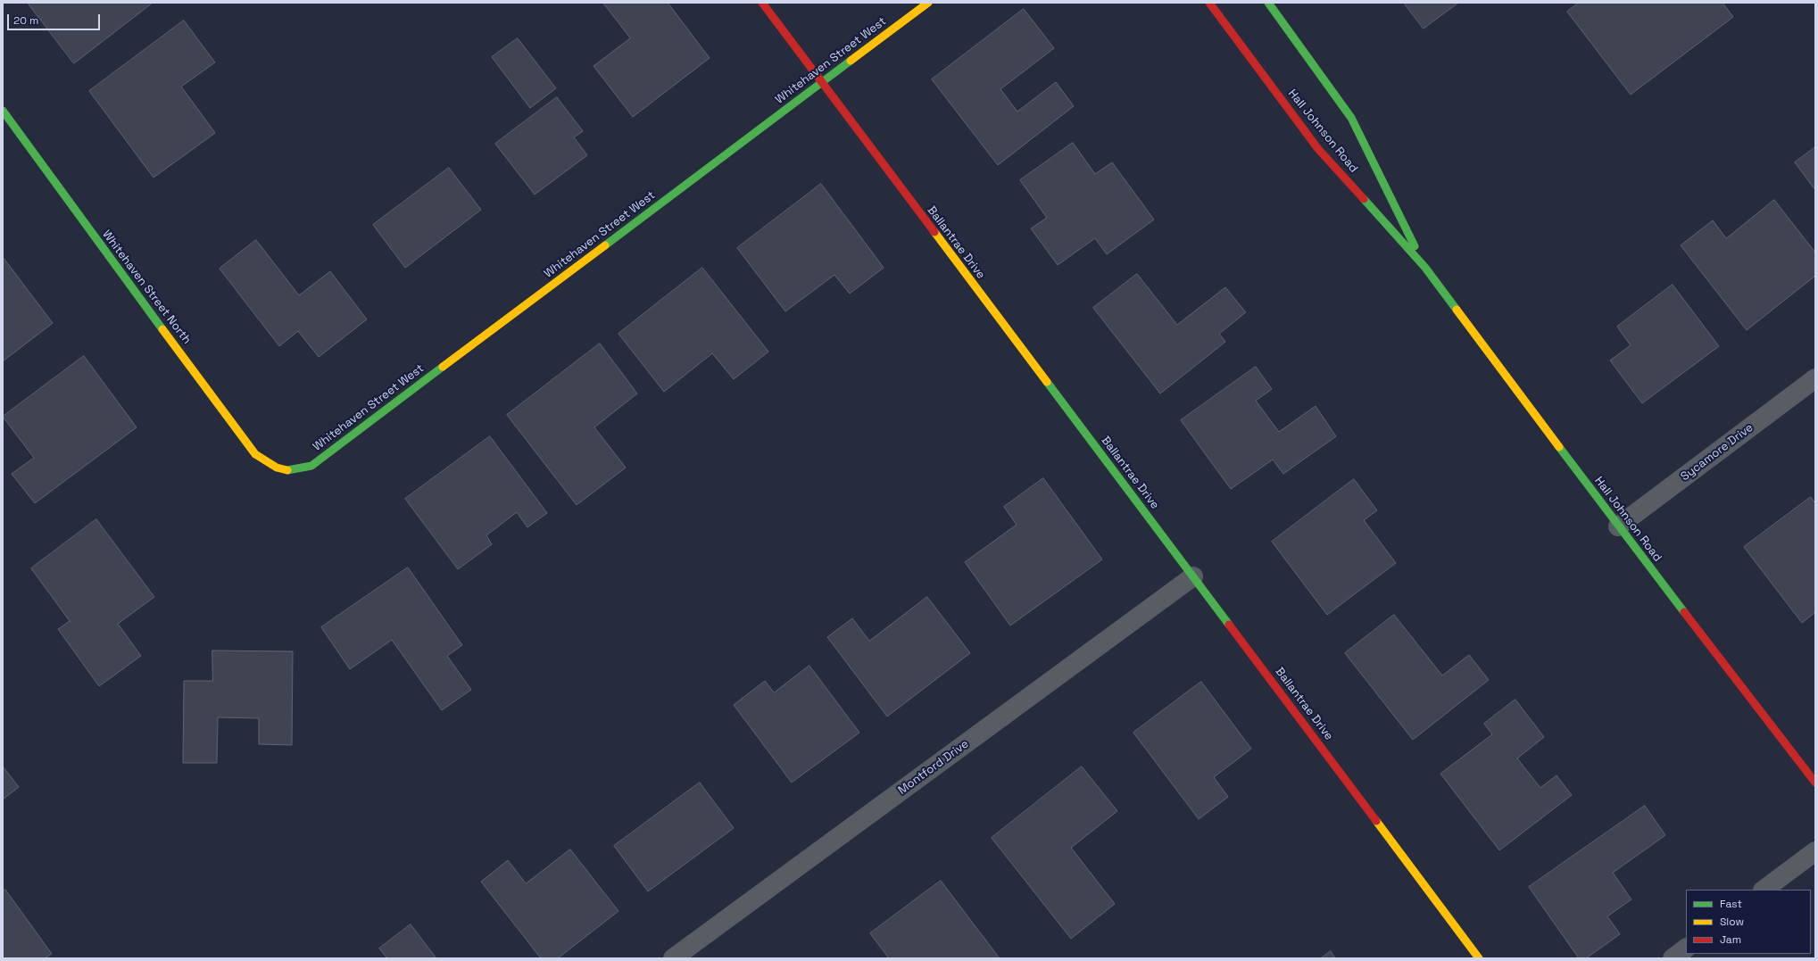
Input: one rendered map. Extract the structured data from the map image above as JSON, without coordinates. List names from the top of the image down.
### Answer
{
  "streets": {
    "street": [
      "Whitehaven Street West",
      "Hall Johnson Road",
      "Ballantrae Drive",
      "Whitehaven Street North",
      "Sycamore Drive",
      "Montford Drive"
    ]
  },
  "crossings": [
    ["Whitehaven Street West", "Ballantrae Drive"],
    ["Whitehaven Street West", "Whitehaven Street North"],
    ["Hall Johnson Road", "Sycamore Drive"],
    ["Ballantrae Drive", "Montford Drive"]
  ],
  "legend": ["Fast", "Slow", "Jam"],
  "scale_bar": "20 m"
}
